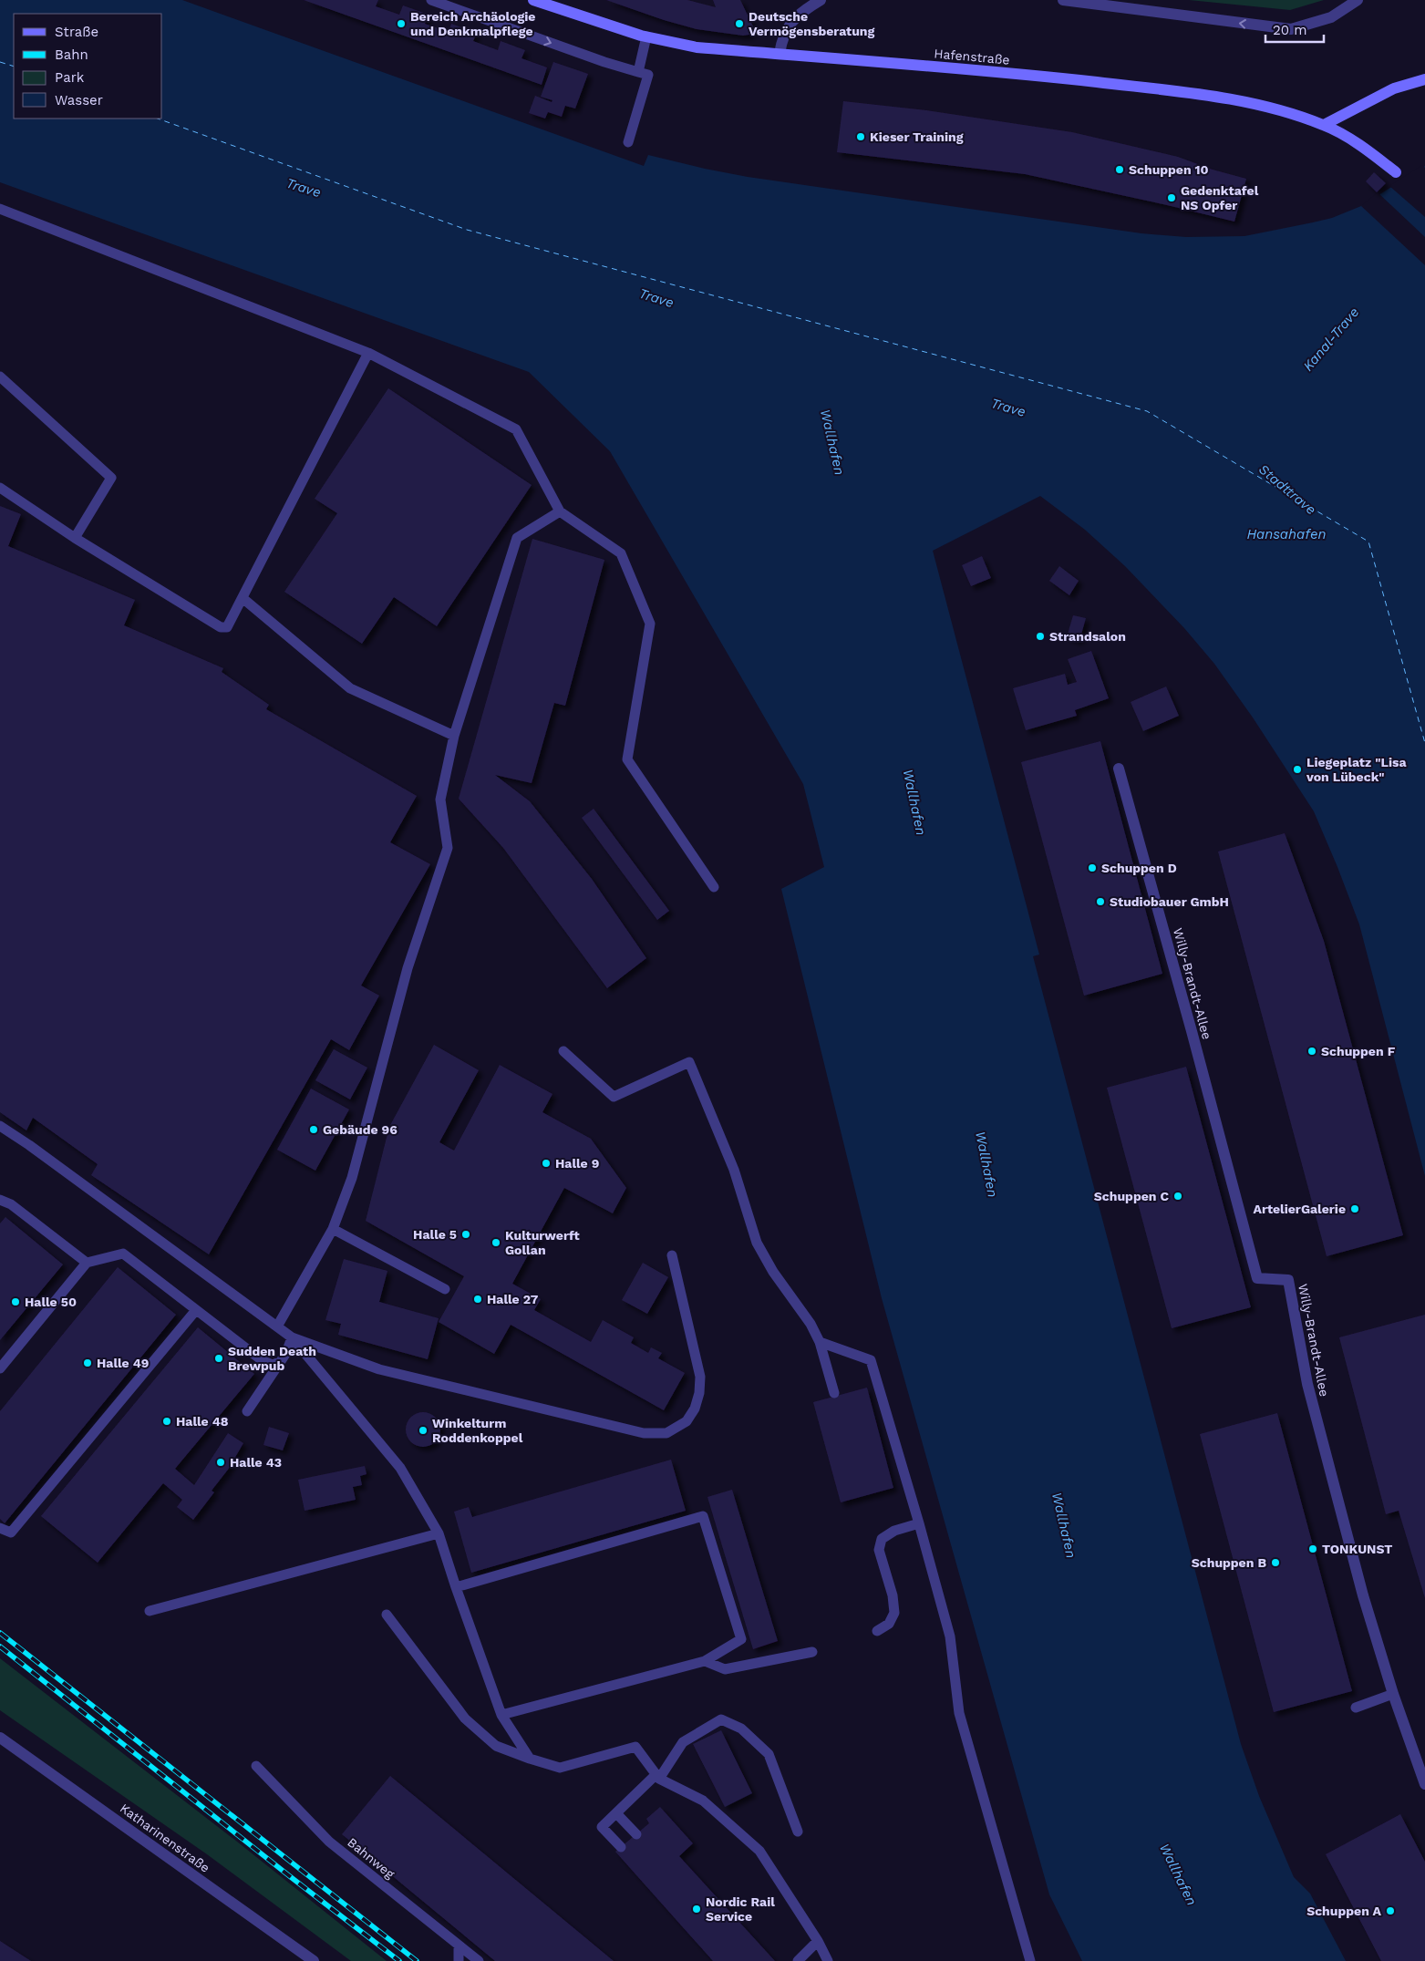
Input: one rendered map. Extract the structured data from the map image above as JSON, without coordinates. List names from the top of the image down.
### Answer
{
  "streets": {
    "main road": ["Hafenstraße"],
    "street": ["Willy-Brandt-Allee", "Katharinenstraße"],
    "lane": ["Bahnweg"]
  },
  "water": [
    "Trave",
    "Kanal-Trave",
    "Wallhafen",
    "Stadttrave",
    "Hansahafen"
  ],
  "places": [
    "Bereich Archäologie und Denkmalpflege",
    "Deutsche Vermögensberatung",
    "Kieser Training",
    "Schuppen 10",
    "Gedenktafel NS Opfer",
    "Strandsalon",
    "Liegeplatz \"Lisa von Lübeck\"",
    "Schuppen D",
    "Studiobauer GmbH",
    "Schuppen F",
    "Gebäude 96",
    "Halle 9",
    "Schuppen C",
    "ArtelierGalerie",
    "Halle 5",
    "Kulturwerft Gollan",
    "Halle 27",
    "Halle 50",
    "Sudden Death Brewpub",
    "Halle 49",
    "Halle 48",
    "Winkelturm Roddenkoppel",
    "Halle 43",
    "TONKUNST",
    "Schuppen B",
    "Nordic Rail Service",
    "Schuppen A"
  ],
  "legend": [
    "Straße",
    "Bahn",
    "Park",
    "Wasser"
  ],
  "scale_bar": "20 m"
}
